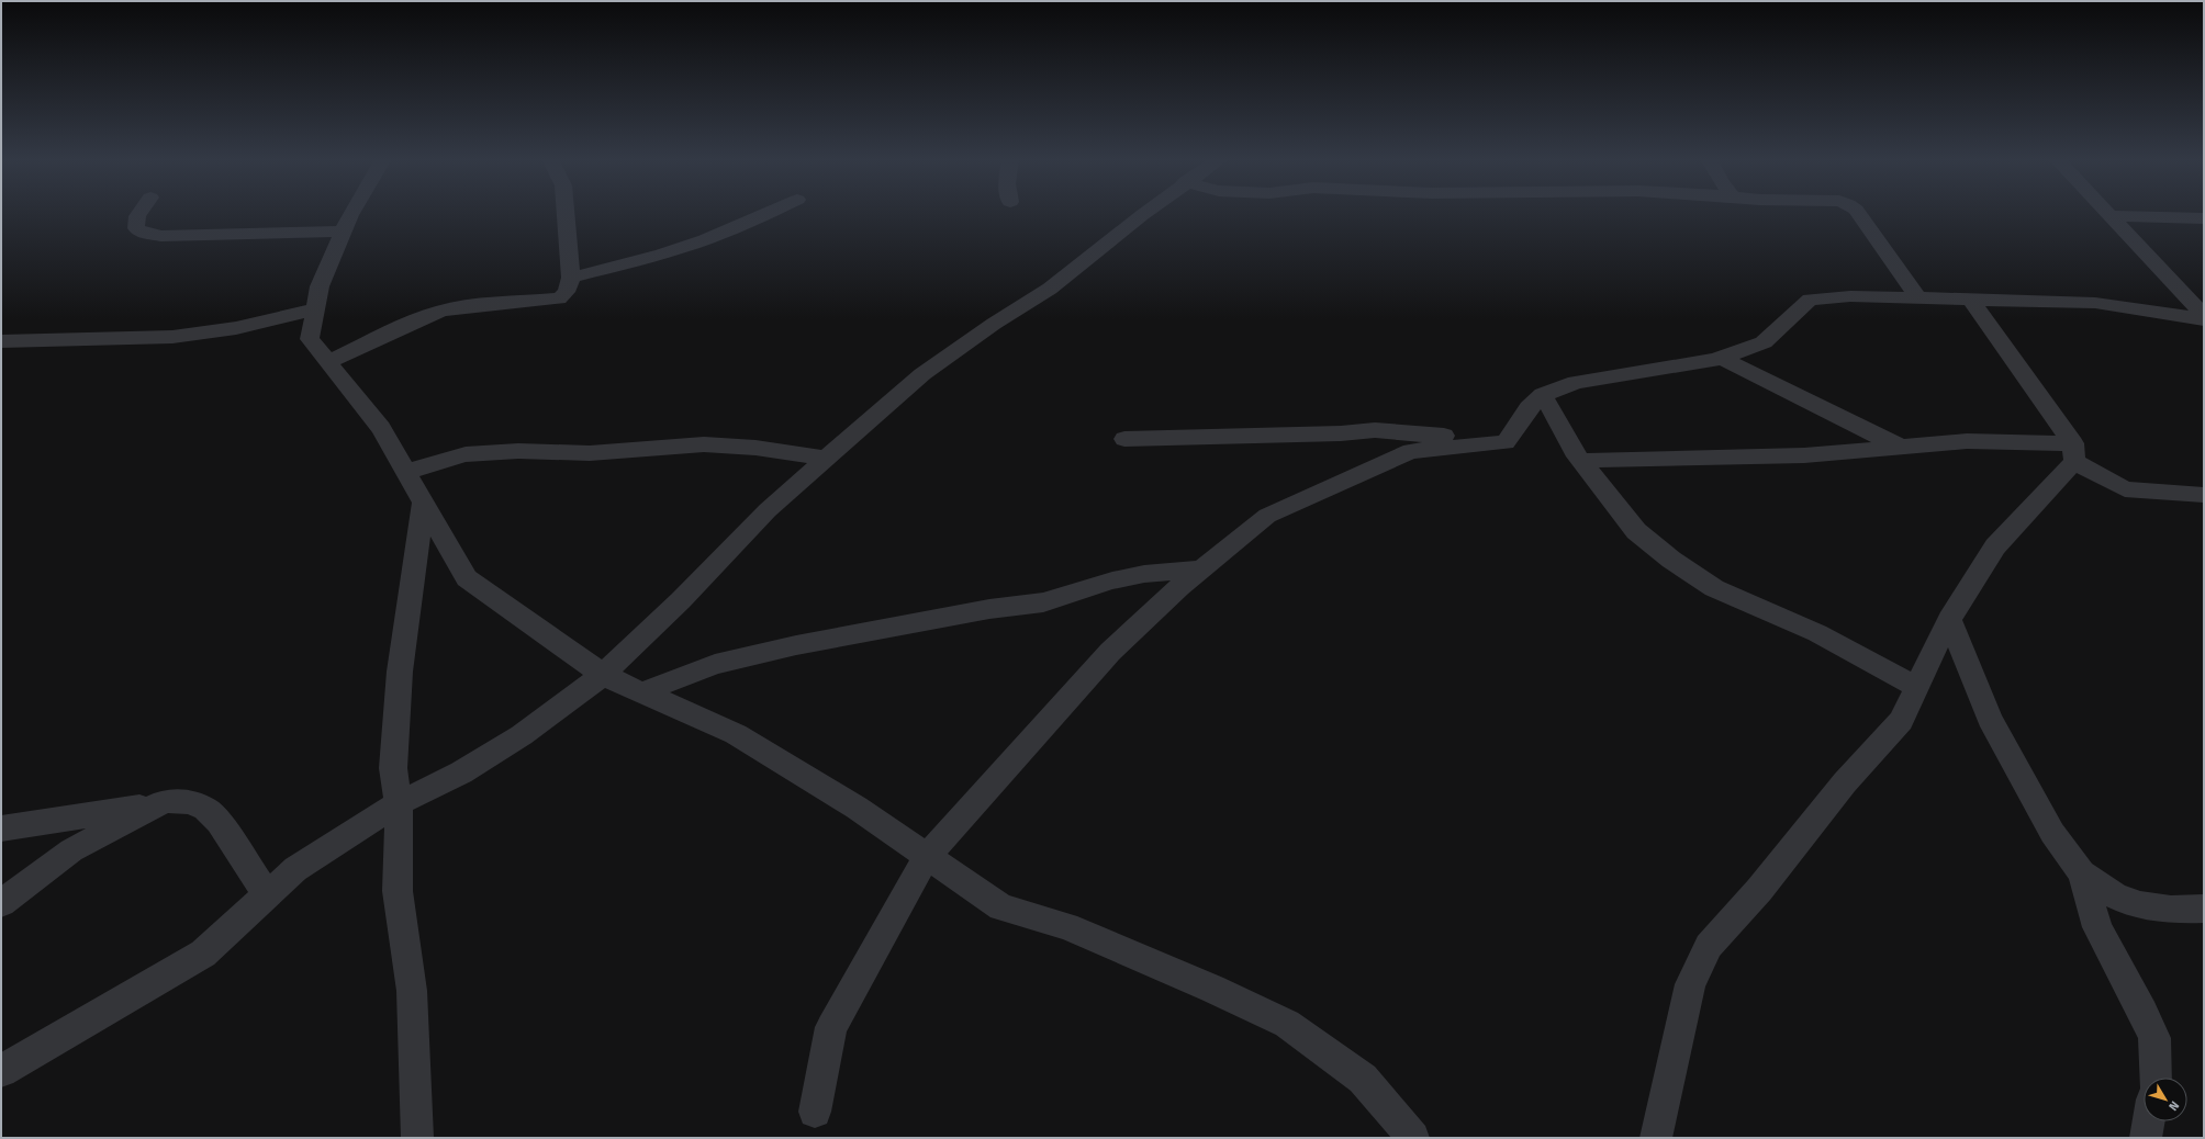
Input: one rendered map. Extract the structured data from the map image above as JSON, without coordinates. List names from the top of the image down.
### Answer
{
  "north": "bottom right"
}
